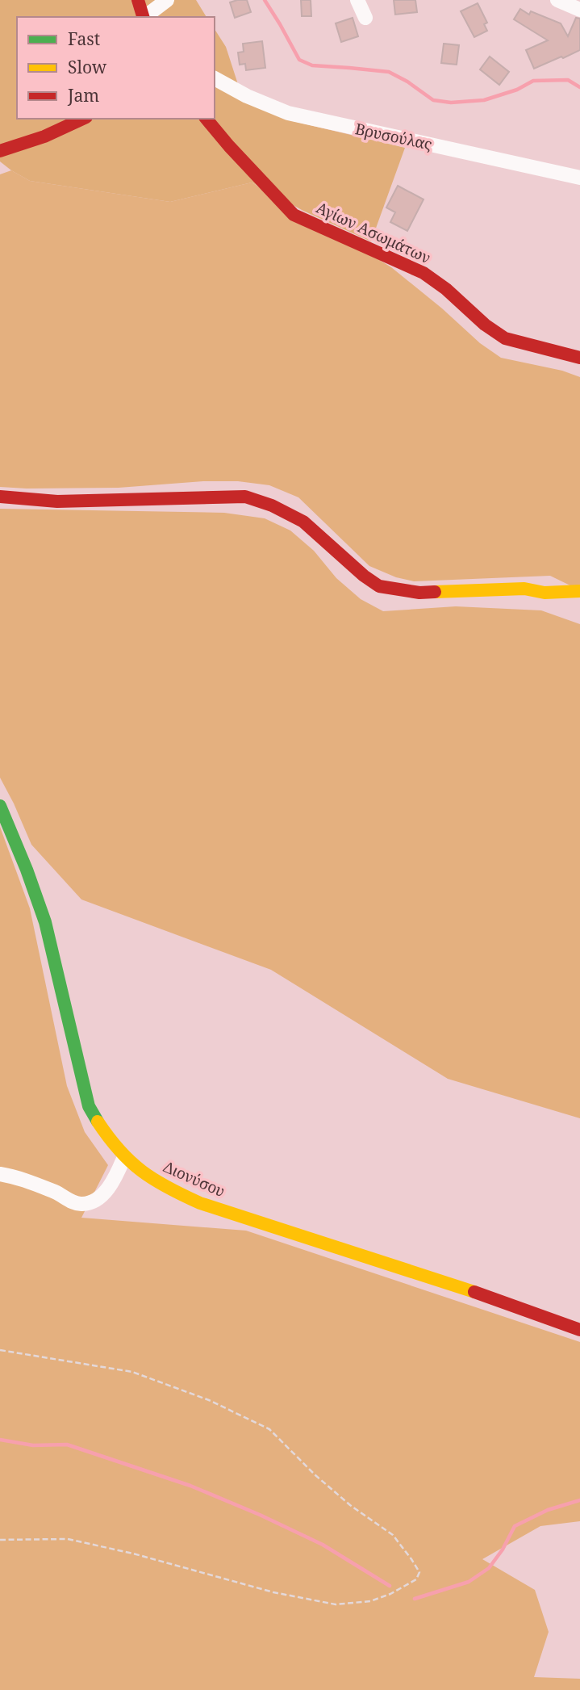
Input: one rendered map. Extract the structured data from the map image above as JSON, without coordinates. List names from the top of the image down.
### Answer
{
  "streets": {
    "street": ["Βρυσούλας", "Αγίων Ασωμάτων", "Διονύσου"]
  },
  "legend": ["Fast", "Slow", "Jam"]
}
